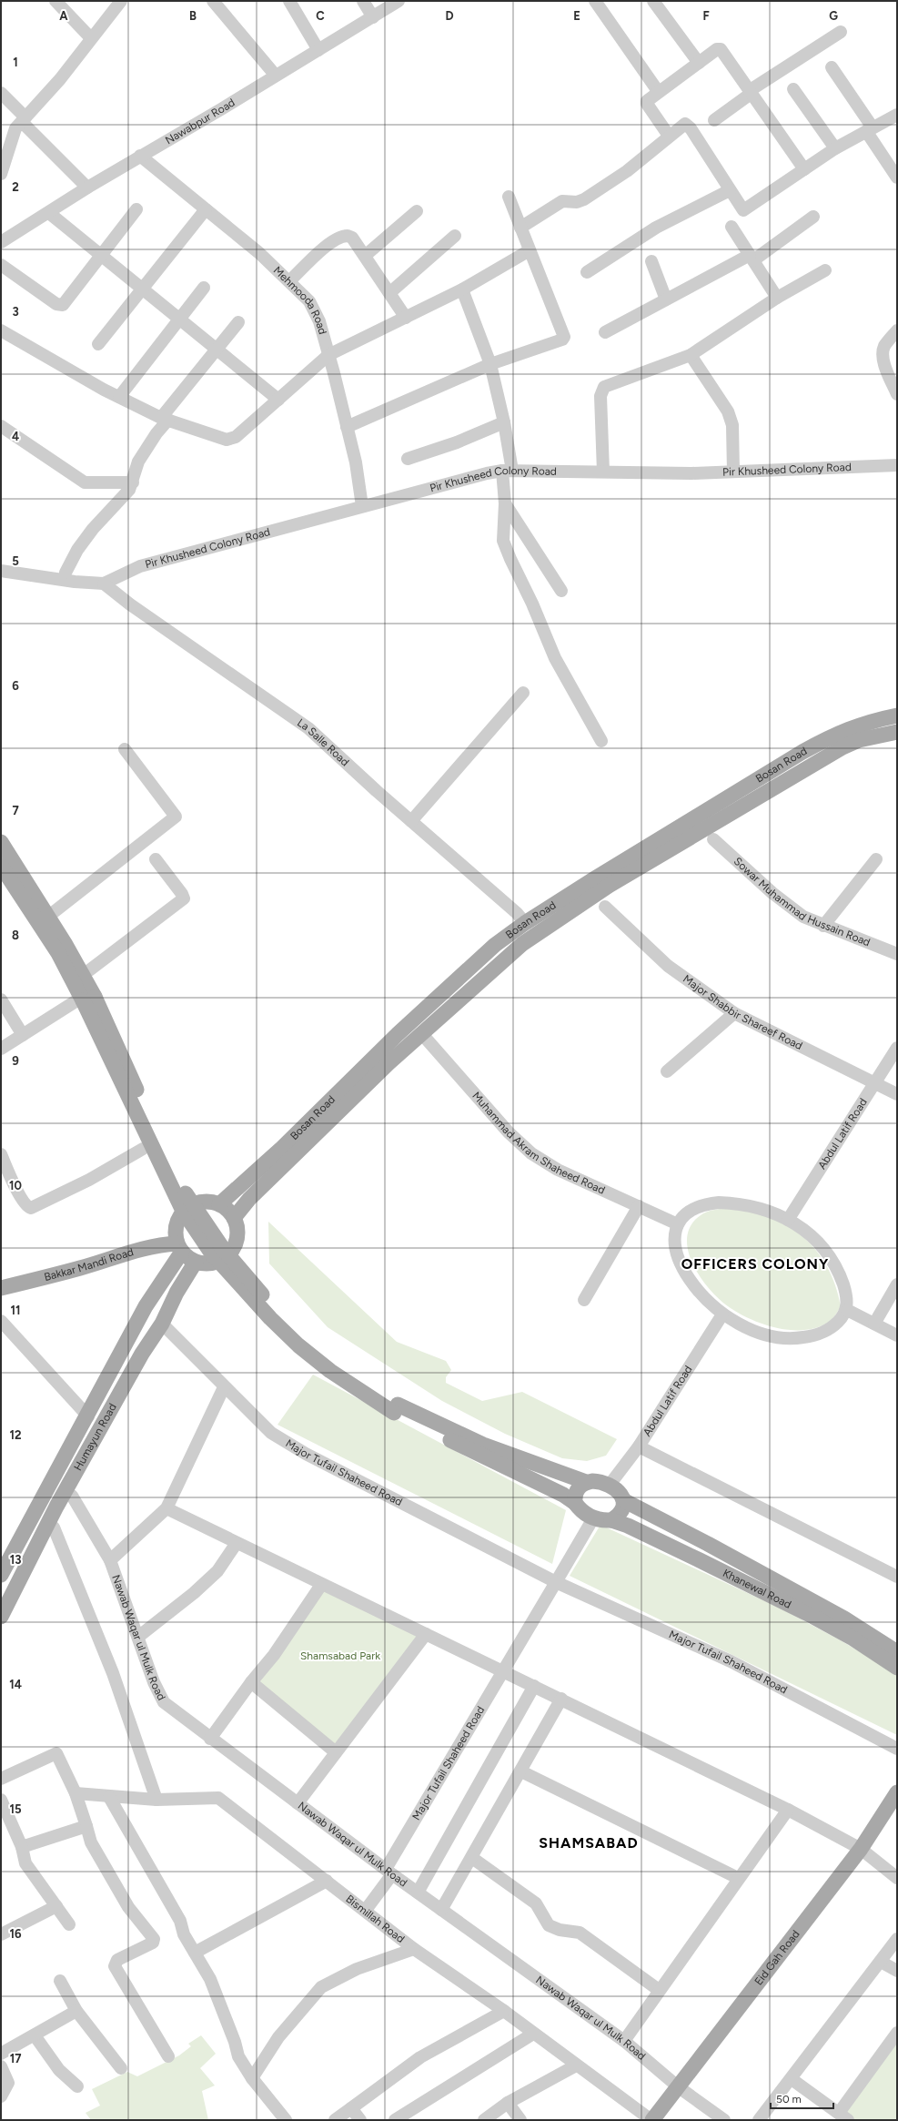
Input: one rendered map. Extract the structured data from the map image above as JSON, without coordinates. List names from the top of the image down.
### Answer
{
  "streets": {
    "main road": [
      "Bosan Road",
      "Bakkar Mandi Road",
      "Humayun Road",
      "Khanewal Road",
      "Eid Gah Road"
    ],
    "street": [
      "Nawabpur Road",
      "Mehmooda Road",
      "Pir Khusheed Colony Road",
      "La Salle Road",
      "Sowar Muhammad Hussain Road",
      "Major Shabbir Shareef Road",
      "Abdul Latif Road",
      "Muhammad Akram Shaheed Road",
      "Major Tufail Shaheed Road",
      "Nawab Waqar ul Mulk Road",
      "Bismillah Road"
    ]
  },
  "crossings": [
    ["Nawabpur Road", "Mehmooda Road"],
    ["Mehmooda Road", "Pir Khusheed Colony Road"],
    ["Pir Khusheed Colony Road", "La Salle Road"],
    ["La Salle Road", "Bosan Road"],
    ["Bosan Road", "Muhammad Akram Shaheed Road"],
    ["Bosan Road", "Bakkar Mandi Road"],
    ["Bosan Road", "Humayun Road"],
    ["Major Shabbir Shareef Road", "Abdul Latif Road"],
    ["Abdul Latif Road", "Khanewal Road"],
    ["Bakkar Mandi Road", "Humayun Road"],
    ["Humayun Road", "Major Tufail Shaheed Road"],
    ["Major Tufail Shaheed Road", "Nawab Waqar ul Mulk Road"],
    ["Major Tufail Shaheed Road", "Bismillah Road"],
    ["Nawab Waqar ul Mulk Road", "Eid Gah Road"],
    ["Bismillah Road", "Eid Gah Road"]
  ],
  "districts": ["OFFICERS COLONY", "SHAMSABAD"],
  "parks": ["Shamsabad Park"],
  "scale_bar": "50 m",
  "grid": {
    "columns": [
      "A",
      "B",
      "C",
      "D",
      "E",
      "F",
      "G"
    ],
    "rows": [
      "1",
      "2",
      "3",
      "4",
      "5",
      "6",
      "7",
      "8",
      "9",
      "10",
      "11",
      "12",
      "13",
      "14",
      "15",
      "16",
      "17"
    ]
  }
}
